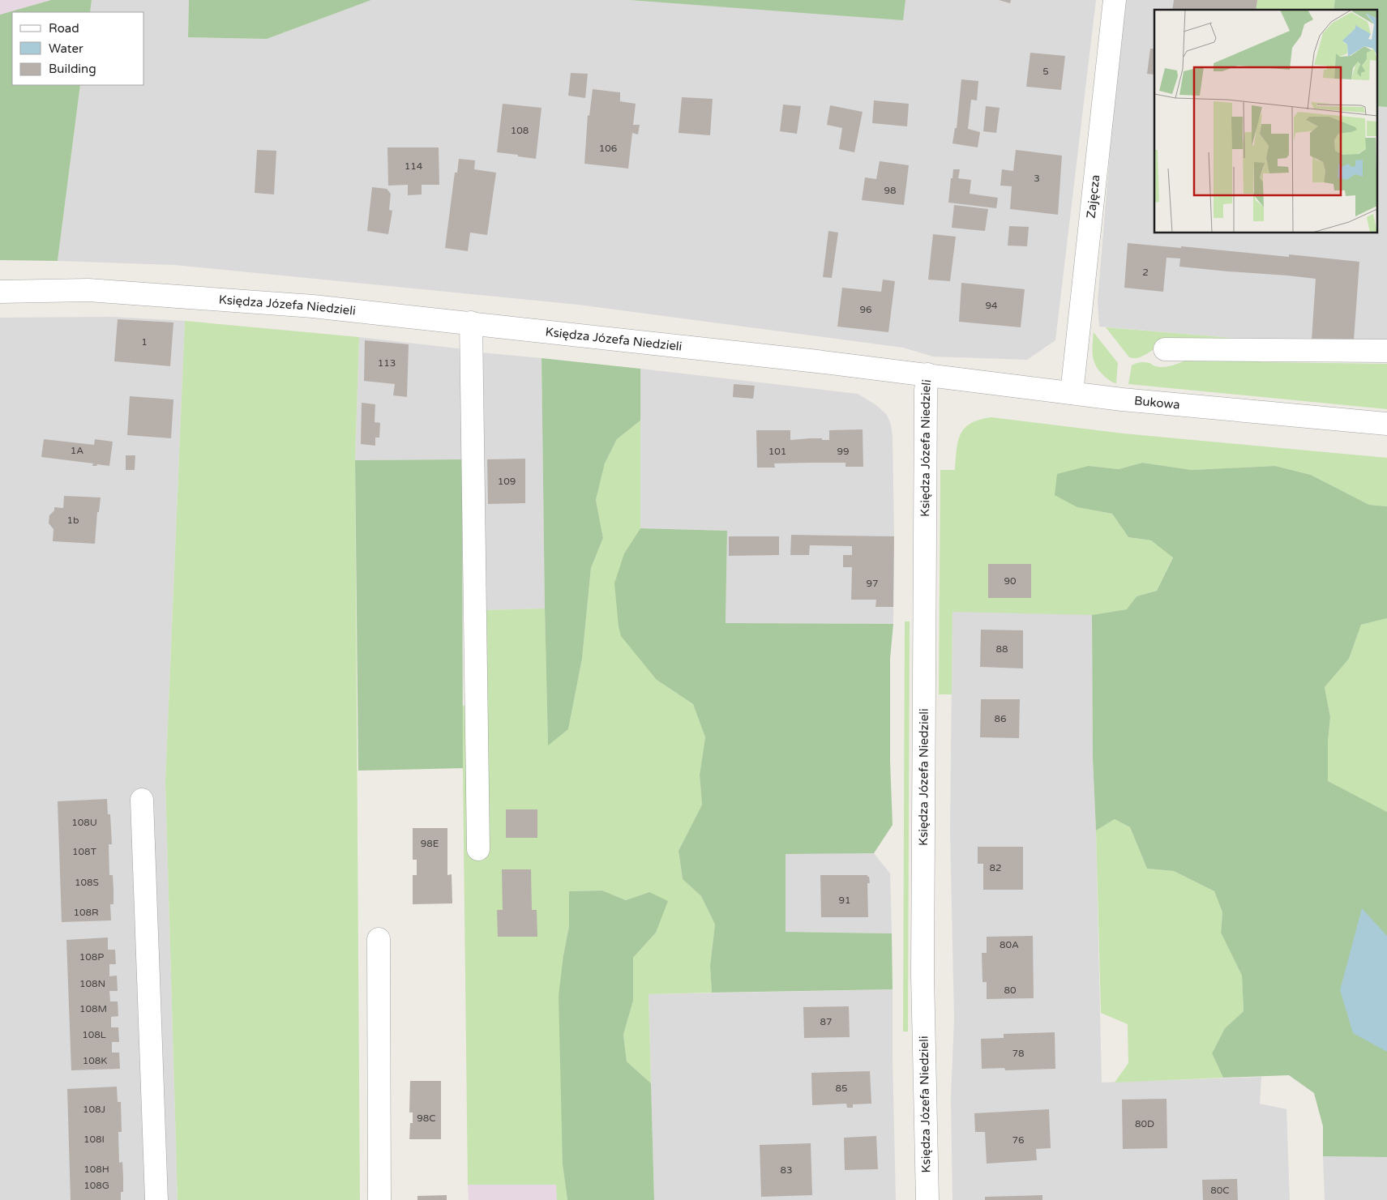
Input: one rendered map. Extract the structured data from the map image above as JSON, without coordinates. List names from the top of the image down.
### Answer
{
  "streets": {
    "street": ["Zajęcza", "Księdza Józefa Niedzieli", "Bukowa"]
  },
  "crossings": [
    ["Zajęcza", "Bukowa"],
    ["Księdza Józefa Niedzieli", "Bukowa"]
  ],
  "house_numbers": [
    "5",
    "108",
    "106",
    "114",
    "3",
    "98",
    "2",
    "94",
    "96",
    "1",
    "113",
    "1A",
    "101",
    "99",
    "109",
    "1b",
    "90",
    "97",
    "88",
    "86",
    "108U",
    "98E",
    "108T",
    "82",
    "108S",
    "91",
    "108R",
    "80A",
    "108P",
    "108N",
    "80",
    "108M",
    "87",
    "108L",
    "78",
    "108K",
    "85",
    "108J",
    "98C",
    "80D",
    "108I",
    "76",
    "108H",
    "83",
    "108G",
    "80C"
  ],
  "legend": ["Road", "Water", "Building"]
}
